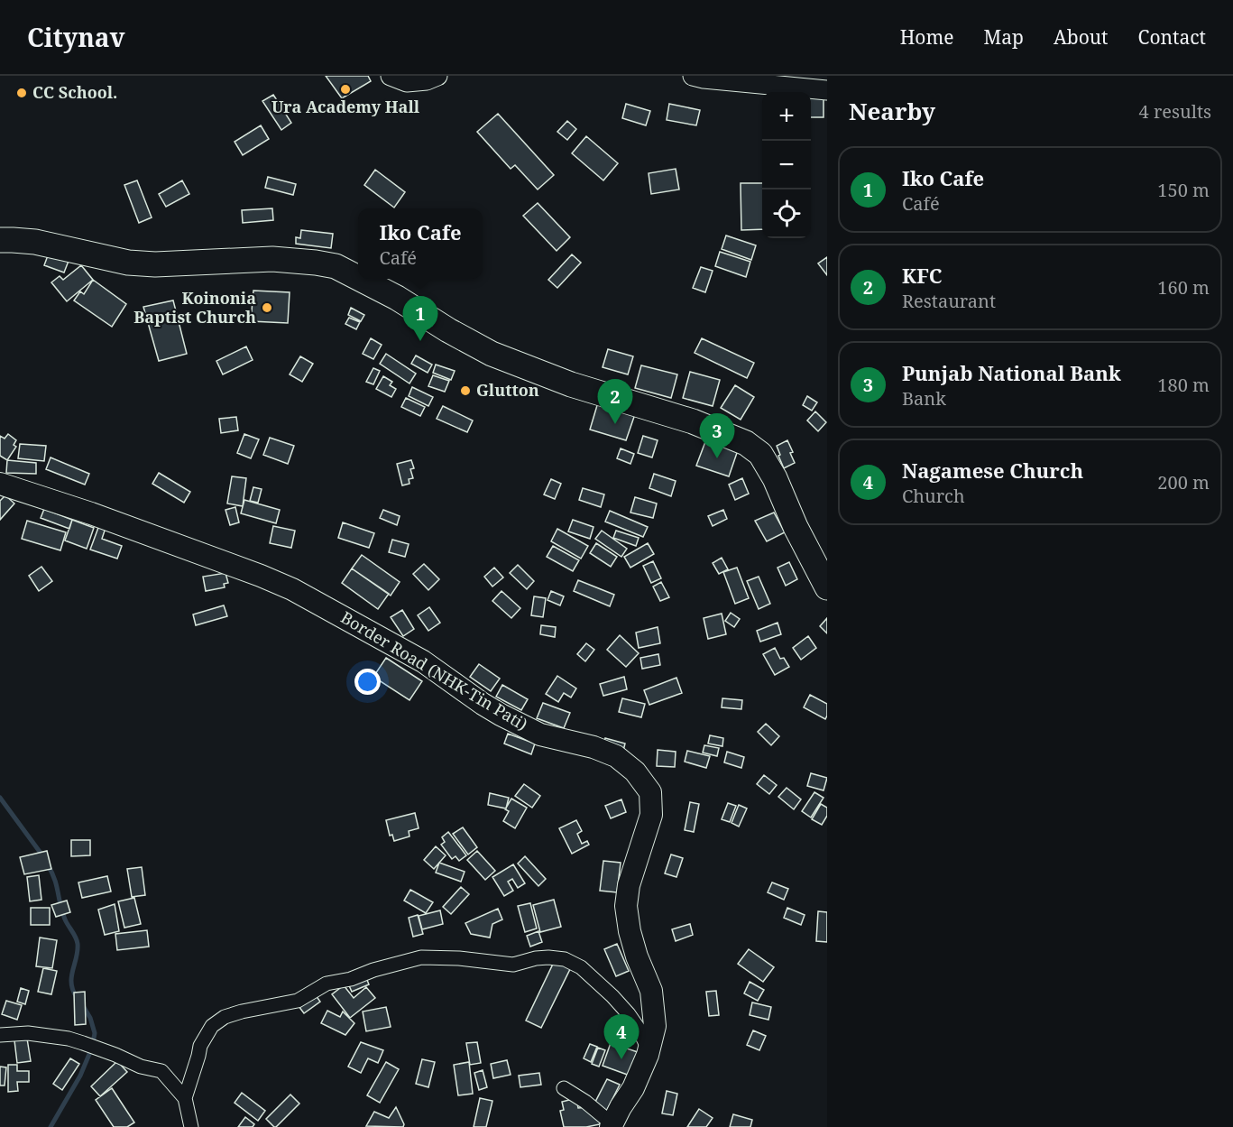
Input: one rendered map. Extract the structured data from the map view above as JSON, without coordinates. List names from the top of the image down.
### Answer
{
  "streets": {
    "main road": ["Border Road (NHK-Tin Pati)"]
  },
  "places": [
    "Ura Academy Hall",
    "CC School.",
    "Koinonia Baptist Church",
    "Glutton"
  ],
  "page": {
    "header": "Citynav",
    "nav": [
      "Home",
      "Map",
      "About",
      "Contact"
    ],
    "heading": ["Nearby", "4 results"],
    "map_buttons": ["+", "−"],
    "list": [
      {
        "mark": "1",
        "name": "Iko Cafe",
        "note": "Café",
        "value": "150 m"
      },
      {
        "mark": "2",
        "name": "KFC",
        "note": "Restaurant",
        "value": "160 m"
      },
      {
        "mark": "3",
        "name": "Punjab National Bank",
        "note": "Bank",
        "value": "180 m"
      },
      {
        "mark": "4",
        "name": "Nagamese Church",
        "note": "Church",
        "value": "200 m"
      }
    ],
    "popup": ["Iko Cafe", "Café"],
    "pins": [
      "1",
      "2",
      "3",
      "4"
    ]
  }
}
